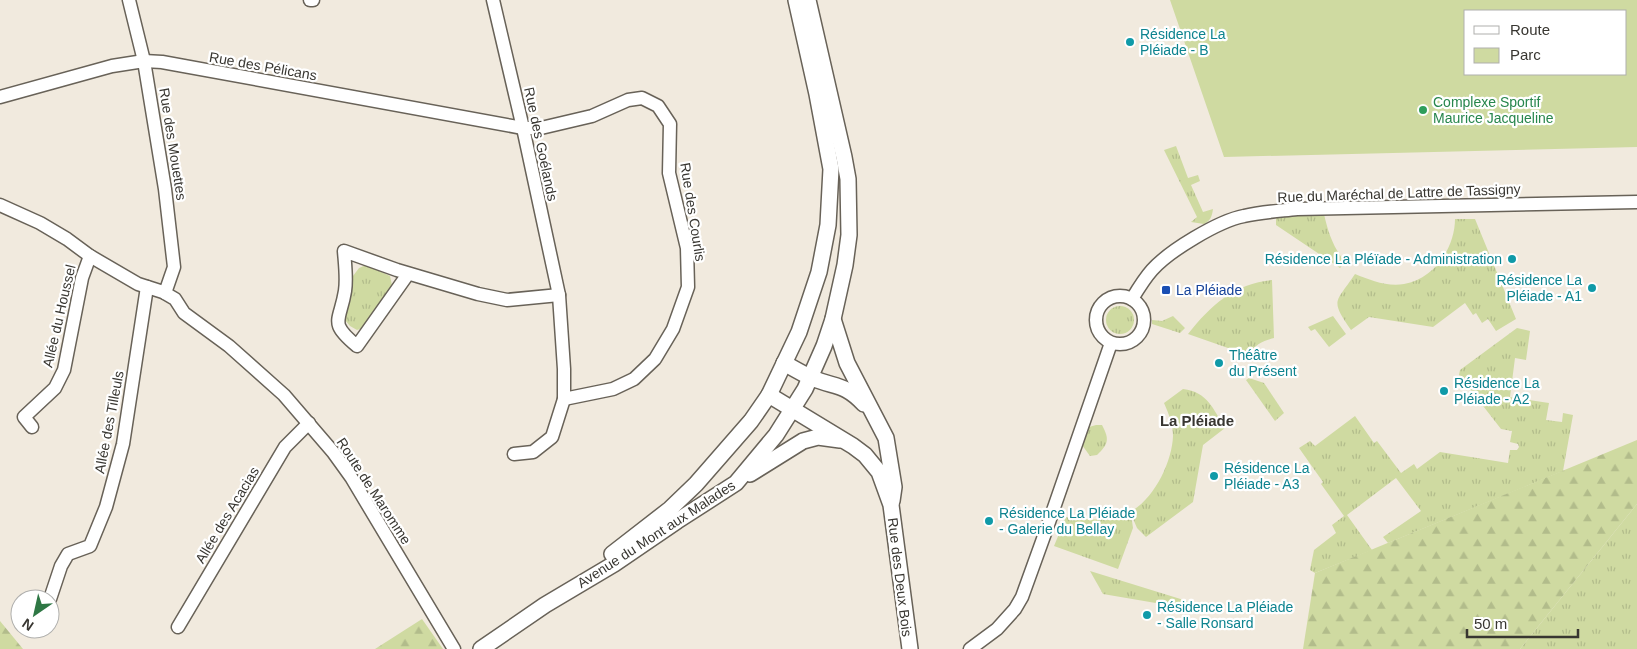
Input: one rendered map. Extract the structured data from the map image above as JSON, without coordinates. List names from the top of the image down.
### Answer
{
  "streets": {
    "street": [
      "Rue des Pélicans",
      "Rue des Mouettes",
      "Rue des Goélands",
      "Rue du Maréchal de Lattre de Tassigny",
      "Rue des Courlis",
      "Allée du Houssel",
      "Allée des Tilleuls",
      "Route de Maromme",
      "Allée des Acacias",
      "Avenue du Mont aux Malades",
      "Rue des Deux Bois"
    ]
  },
  "crossings": [
    ["Rue des Pélicans", "Rue des Mouettes"],
    ["Rue des Pélicans", "Rue des Goélands"],
    ["Rue des Pélicans", "Rue des Courlis"],
    ["Rue des Mouettes", "Route de Maromme"],
    ["Rue des Goélands", "Rue des Courlis"],
    ["Allée du Houssel", "Route de Maromme"],
    ["Allée des Tilleuls", "Route de Maromme"],
    ["Route de Maromme", "Allée des Acacias"],
    ["Avenue du Mont aux Malades", "Rue des Deux Bois"]
  ],
  "districts": ["La Pléiade"],
  "places": {
    "other": [
      "Résidence La Pléiade - B",
      "Complexe Sportif Maurice Jacqueline",
      "Résidence La Pléïade - Administration",
      "Résidence La Pléiade - A1",
      "Théâtre du Présent",
      "Résidence La Pléiade - A2",
      "Résidence La Pléiade - A3",
      "Résidence La Pléiade - Galerie du Bellay",
      "Résidence La Pléiade - Salle Ronsard"
    ],
    "transit": ["La Pléiade"]
  },
  "legend": ["Route", "Parc"],
  "scale_bar": "50 m",
  "north": "bottom left"
}
